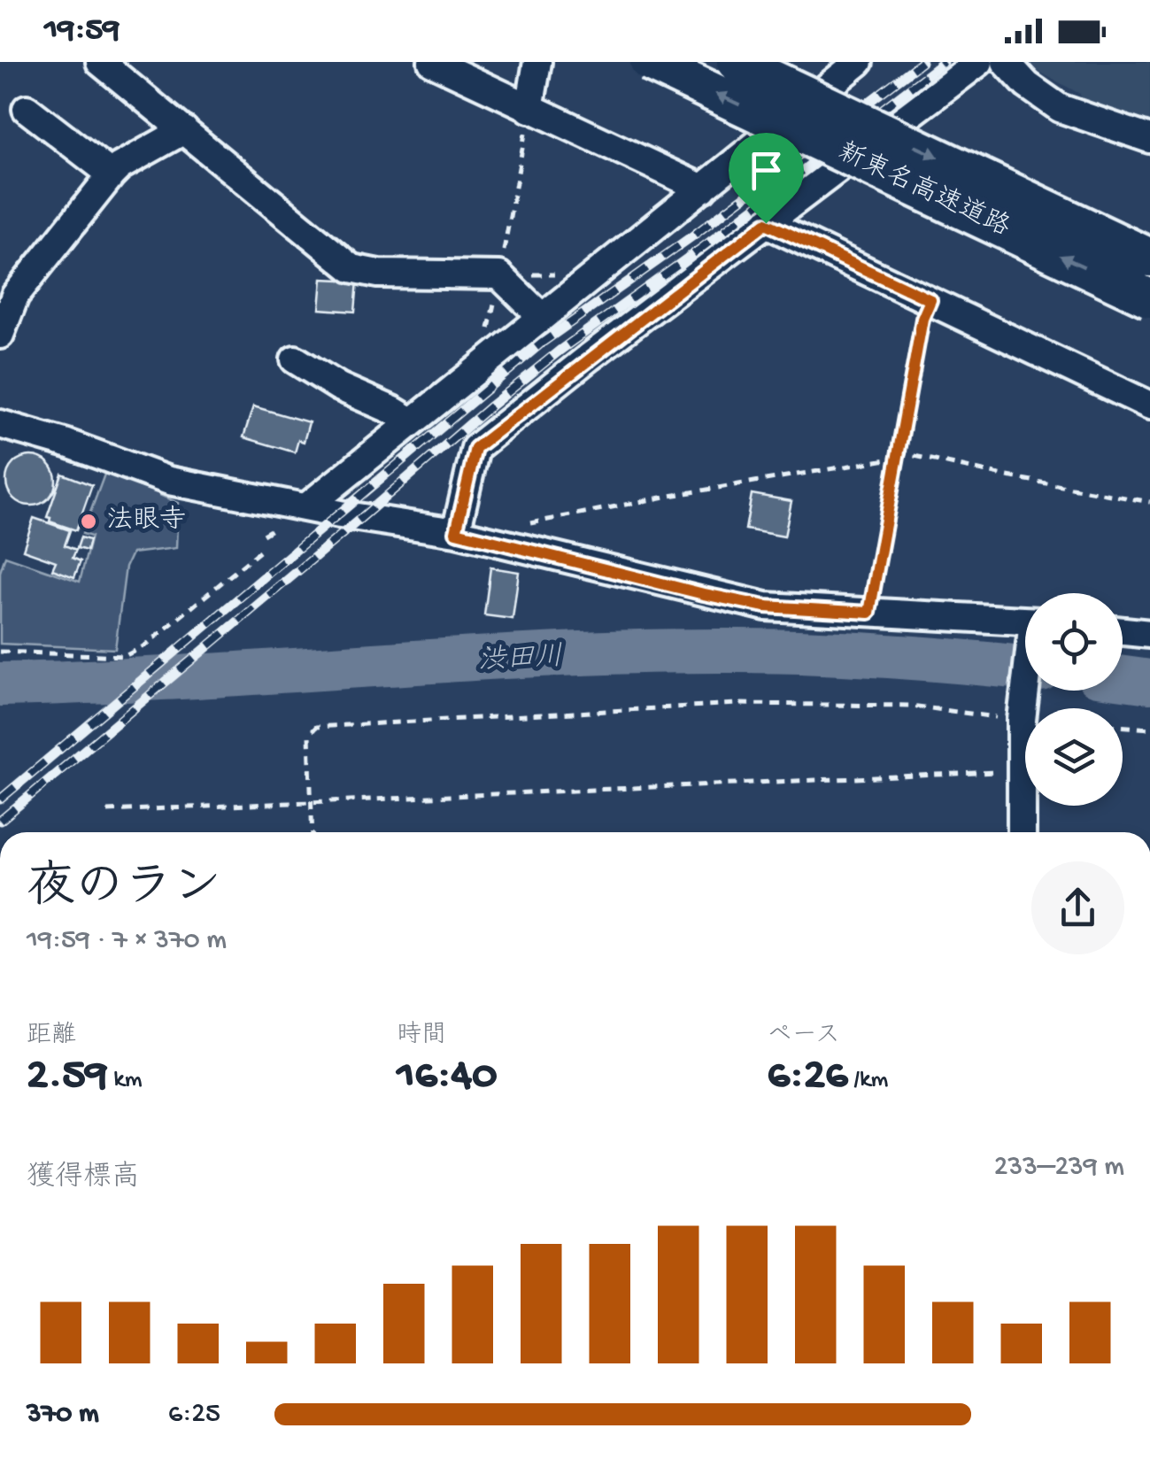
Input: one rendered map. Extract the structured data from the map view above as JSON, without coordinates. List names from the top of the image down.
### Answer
{
  "streets": {
    "highway": ["新東名高速道路"]
  },
  "water": ["渋田川"],
  "places": ["法眼寺"],
  "page": {
    "status": "19:59",
    "heading": ["夜のラン", "19:59 · 7 × 370 m"],
    "stats": [
      ["距離", "2.59 km"],
      ["時間", "16:40"],
      ["ペース", "6:26 /km"]
    ],
    "chart": ["獲得標高", "233–239 m"],
    "list": [
      {
        "name": "370 m",
        "note": "6:25"
      }
    ]
  }
}
